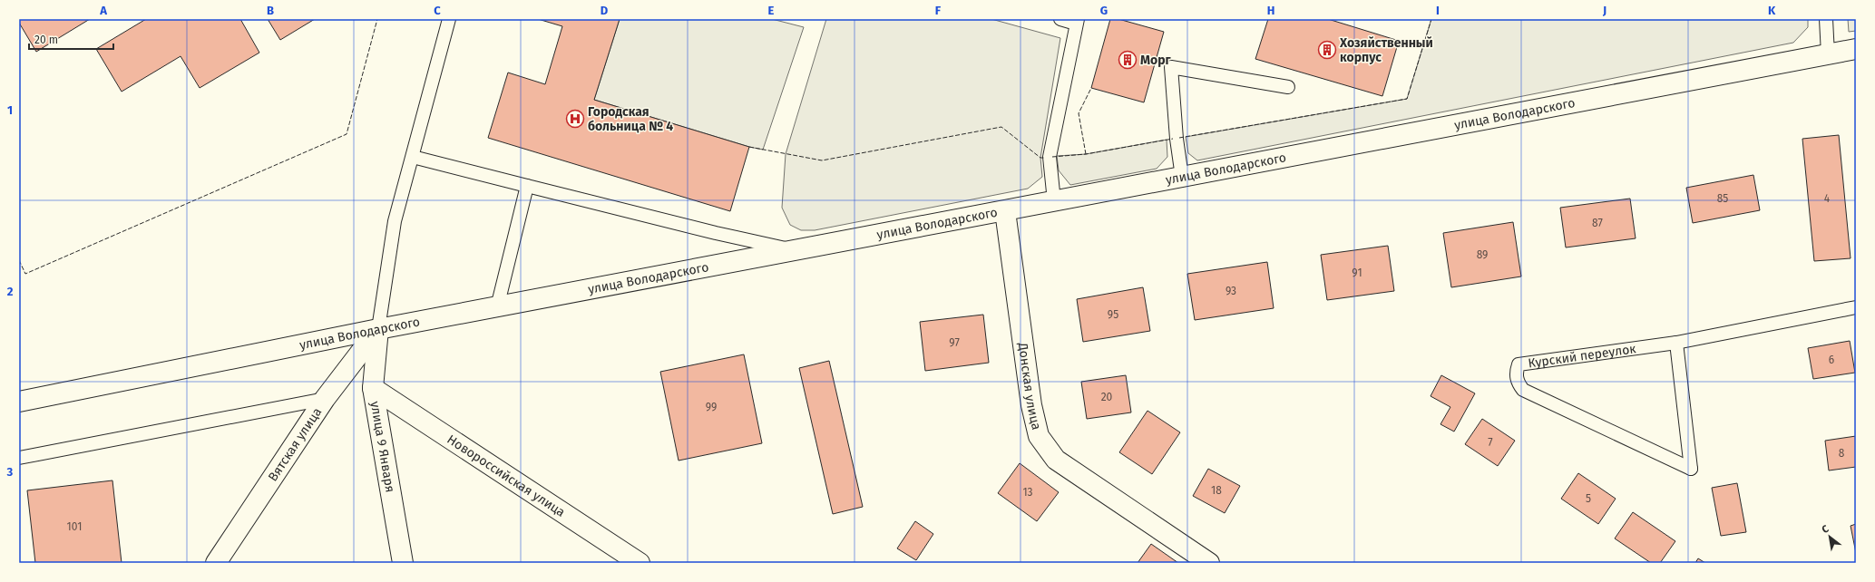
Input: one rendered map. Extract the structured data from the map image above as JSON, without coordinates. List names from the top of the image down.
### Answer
{
  "streets": {
    "street": [
      "улица Володарского",
      "Донская улица",
      "Вятская улица",
      "улица 9 Января",
      "Новороссийская улица"
    ],
    "lane": ["Курский переулок"]
  },
  "crossings": [
    ["улица Володарского", "Донская улица"],
    ["улица Володарского", "Вятская улица"],
    ["улица Володарского", "улица 9 Января"],
    ["Вятская улица", "улица 9 Января"],
    ["улица 9 Января", "Новороссийская улица"]
  ],
  "places": {
    "building": ["Хозяйственный корпус", "Морг"],
    "hospital": ["Городская больница № 4"]
  },
  "house_numbers": [
    "85",
    "4",
    "87",
    "89",
    "91",
    "93",
    "95",
    "97",
    "6",
    "20",
    "99",
    "7",
    "8",
    "18",
    "13",
    "5",
    "101"
  ],
  "scale_bar": "20 m",
  "north": "top left",
  "grid": {
    "columns": [
      "A",
      "B",
      "C",
      "D",
      "E",
      "F",
      "G",
      "H",
      "I",
      "J",
      "K"
    ],
    "rows": ["1", "2", "3"]
  }
}
